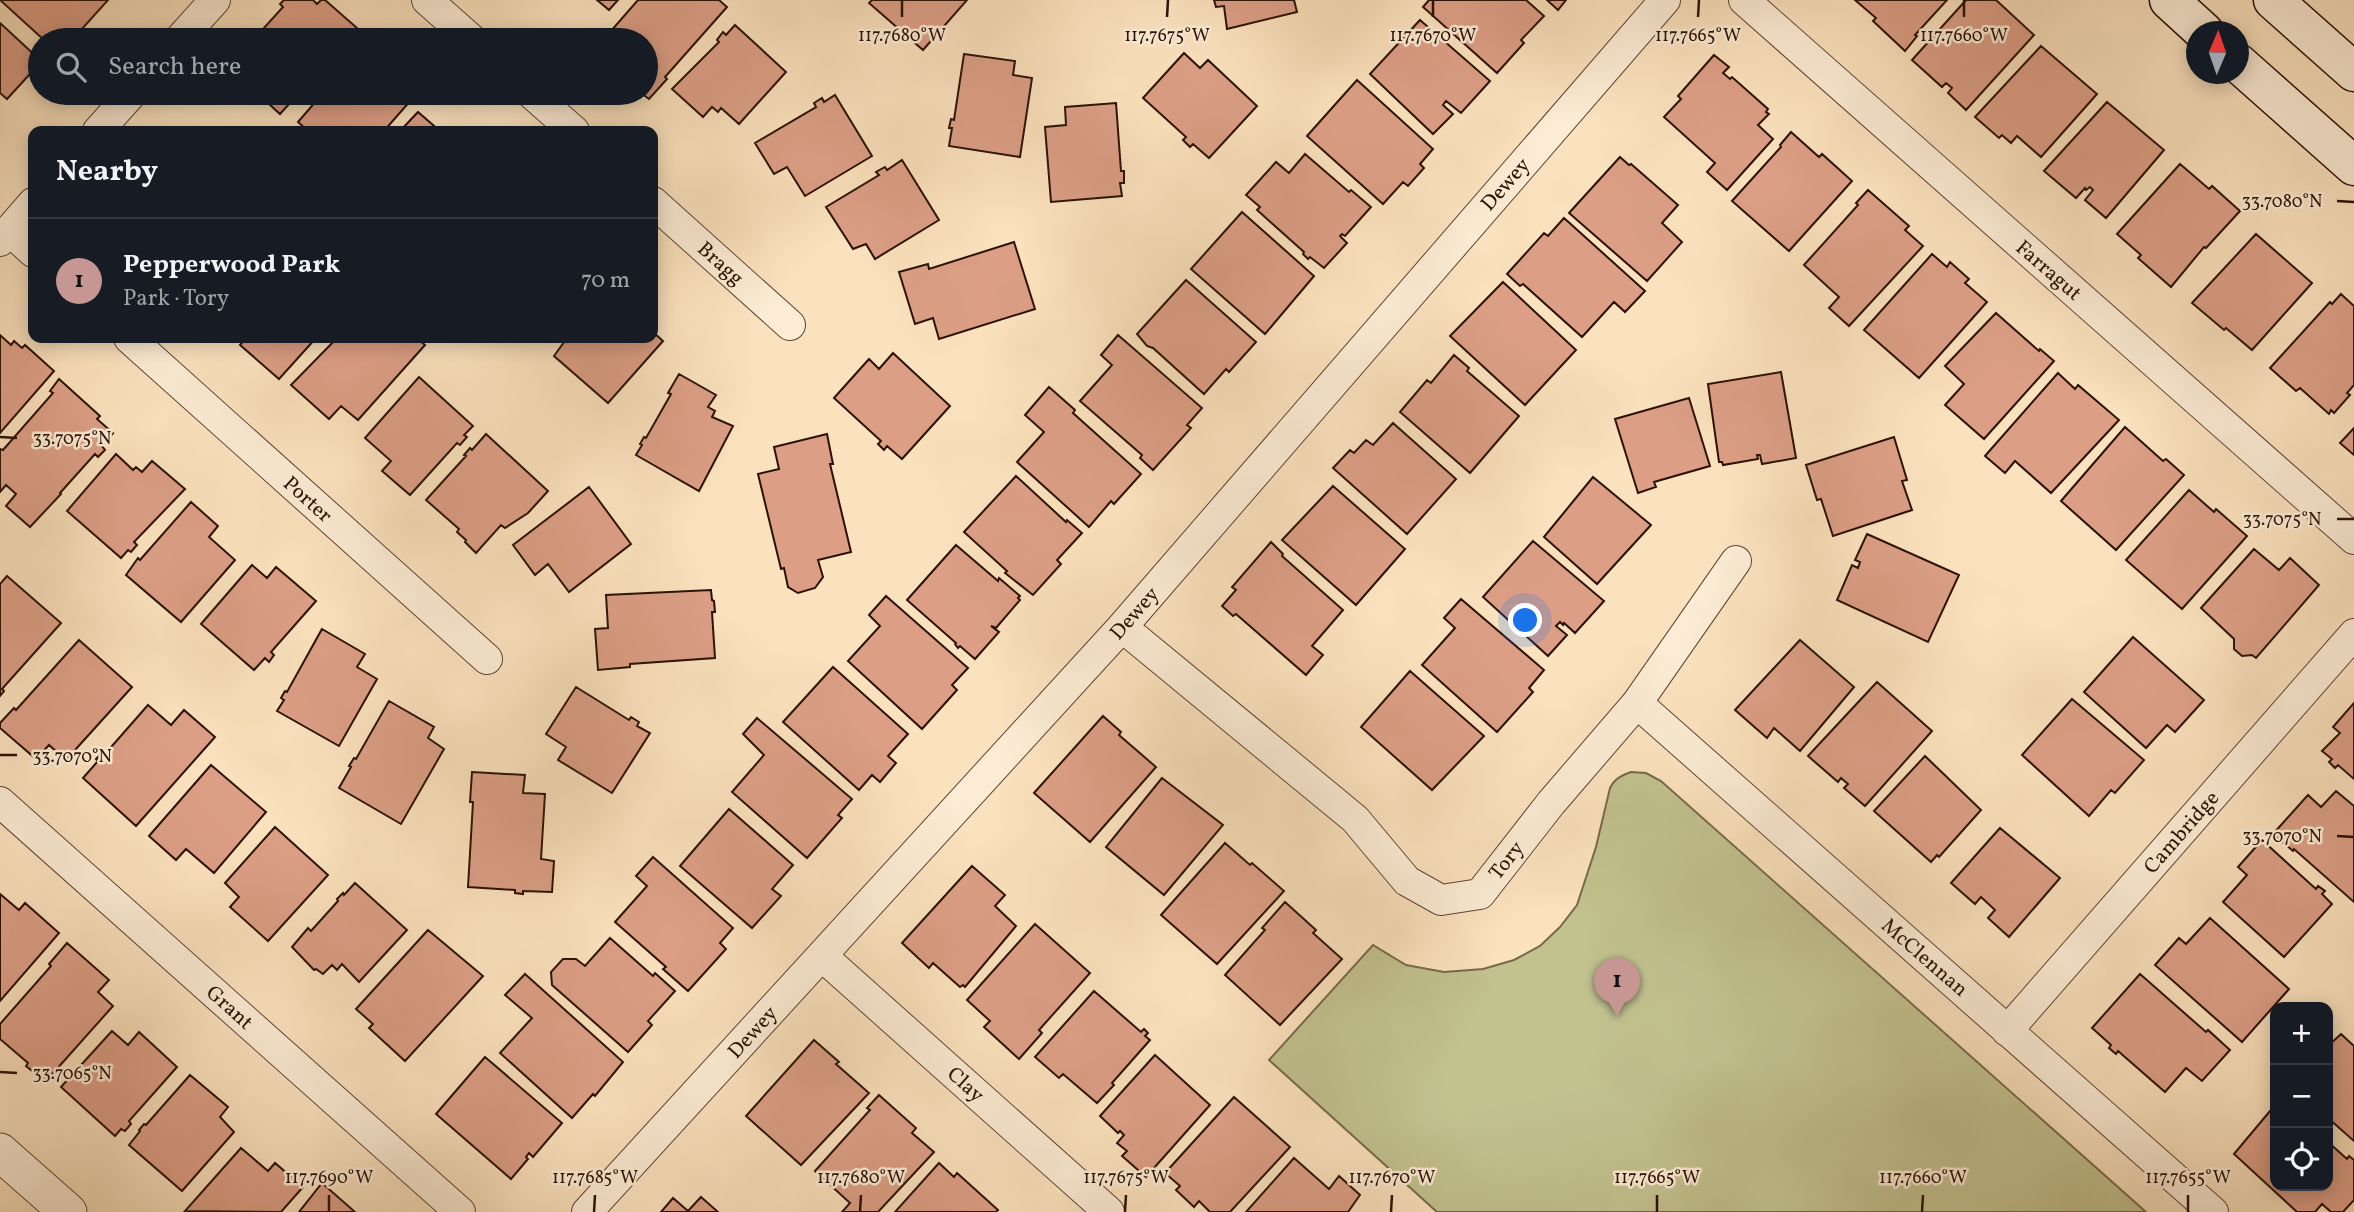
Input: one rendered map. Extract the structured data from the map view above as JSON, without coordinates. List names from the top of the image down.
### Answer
{
  "streets": {
    "street": [
      "Dewey",
      "Bragg",
      "Farragut",
      "Porter",
      "Cambridge",
      "Tory",
      "McClennan",
      "Grant",
      "Clay"
    ]
  },
  "crossings": [
    ["Dewey", "Tory"],
    ["Dewey", "Clay"],
    ["Cambridge", "McClennan"],
    ["Tory", "McClennan"]
  ],
  "north": "top",
  "page": {
    "search": "Search here",
    "heading": "Nearby",
    "list": [
      {
        "mark": "1",
        "name": "Pepperwood Park",
        "note": "Park · Tory",
        "value": "70 m"
      }
    ],
    "pins": "1",
    "map_buttons": ["+", "−"]
  },
  "coordinates": [
    "117.7680°W",
    "117.7675°W",
    "117.7670°W",
    "117.7665°W",
    "117.7660°W",
    "33.7080°N",
    "33.7075°N",
    "33.7070°N",
    "33.7065°N",
    "117.7690°W",
    "117.7685°W",
    "117.7655°W"
  ]
}
